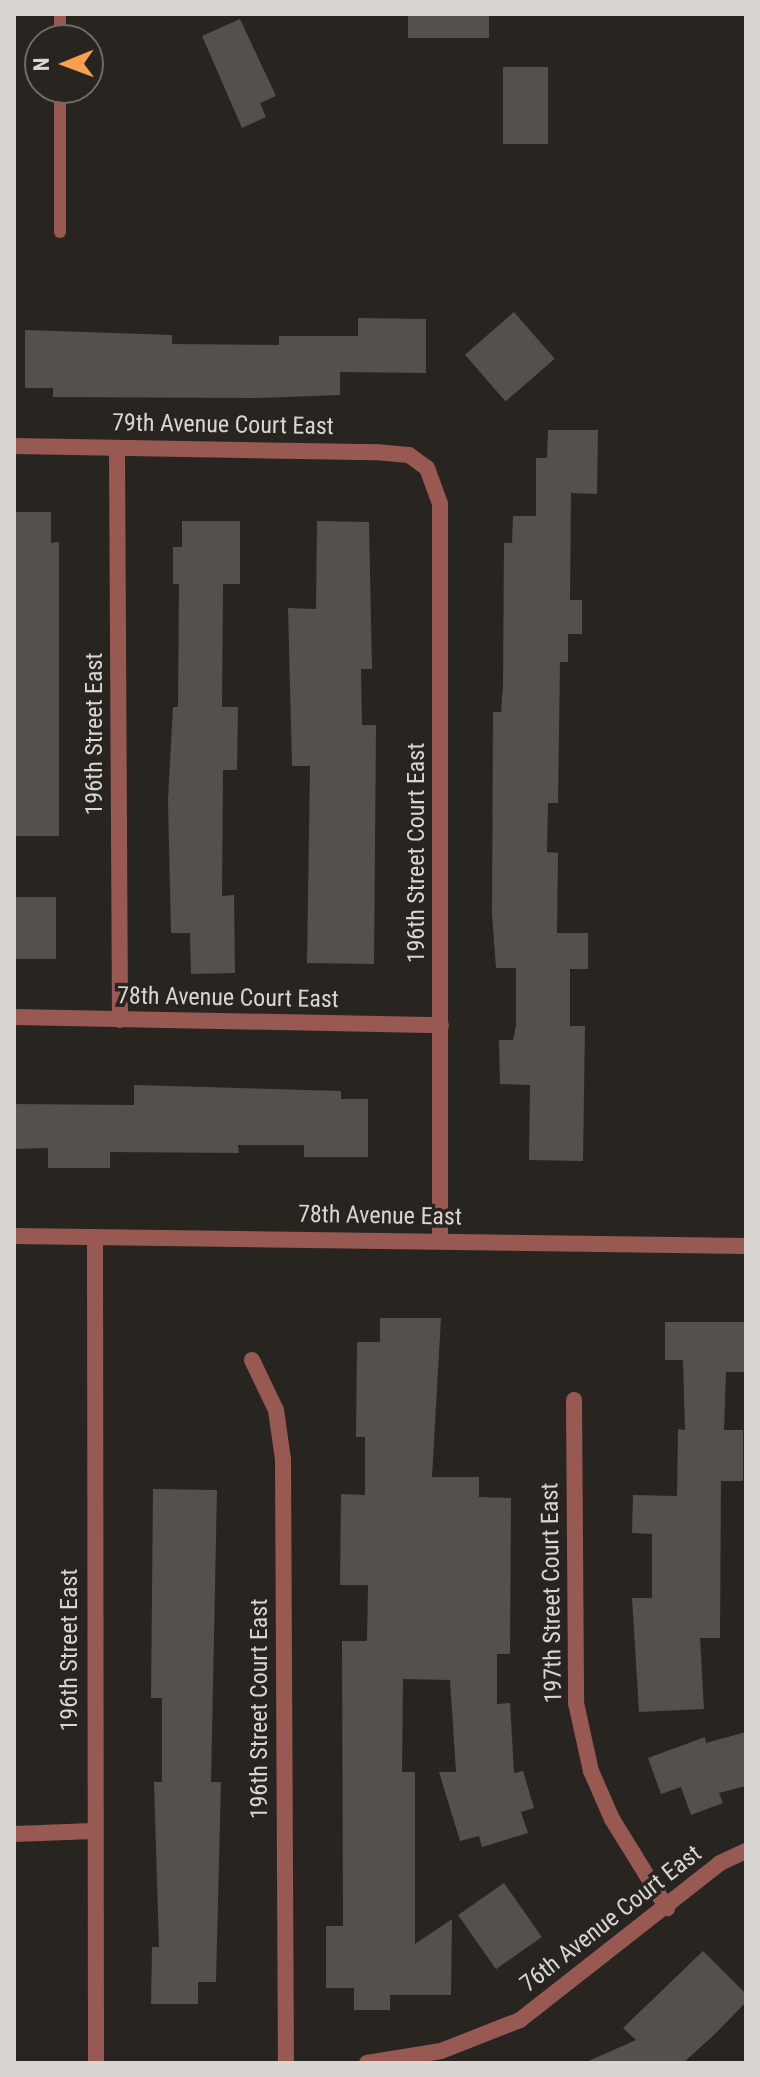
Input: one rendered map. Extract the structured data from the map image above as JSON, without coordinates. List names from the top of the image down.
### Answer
{
  "streets": {
    "street": [
      "79th Avenue Court East",
      "196th Street East",
      "196th Street Court East",
      "78th Avenue Court East",
      "78th Avenue East",
      "197th Street Court East",
      "76th Avenue Court East"
    ]
  },
  "crossings": [
    ["79th Avenue Court East", "196th Street East"],
    ["79th Avenue Court East", "196th Street Court East"],
    ["196th Street East", "78th Avenue Court East"],
    ["196th Street East", "78th Avenue East"],
    ["196th Street Court East", "78th Avenue Court East"],
    ["196th Street Court East", "78th Avenue East"],
    ["197th Street Court East", "76th Avenue Court East"]
  ],
  "north": "left"
}
